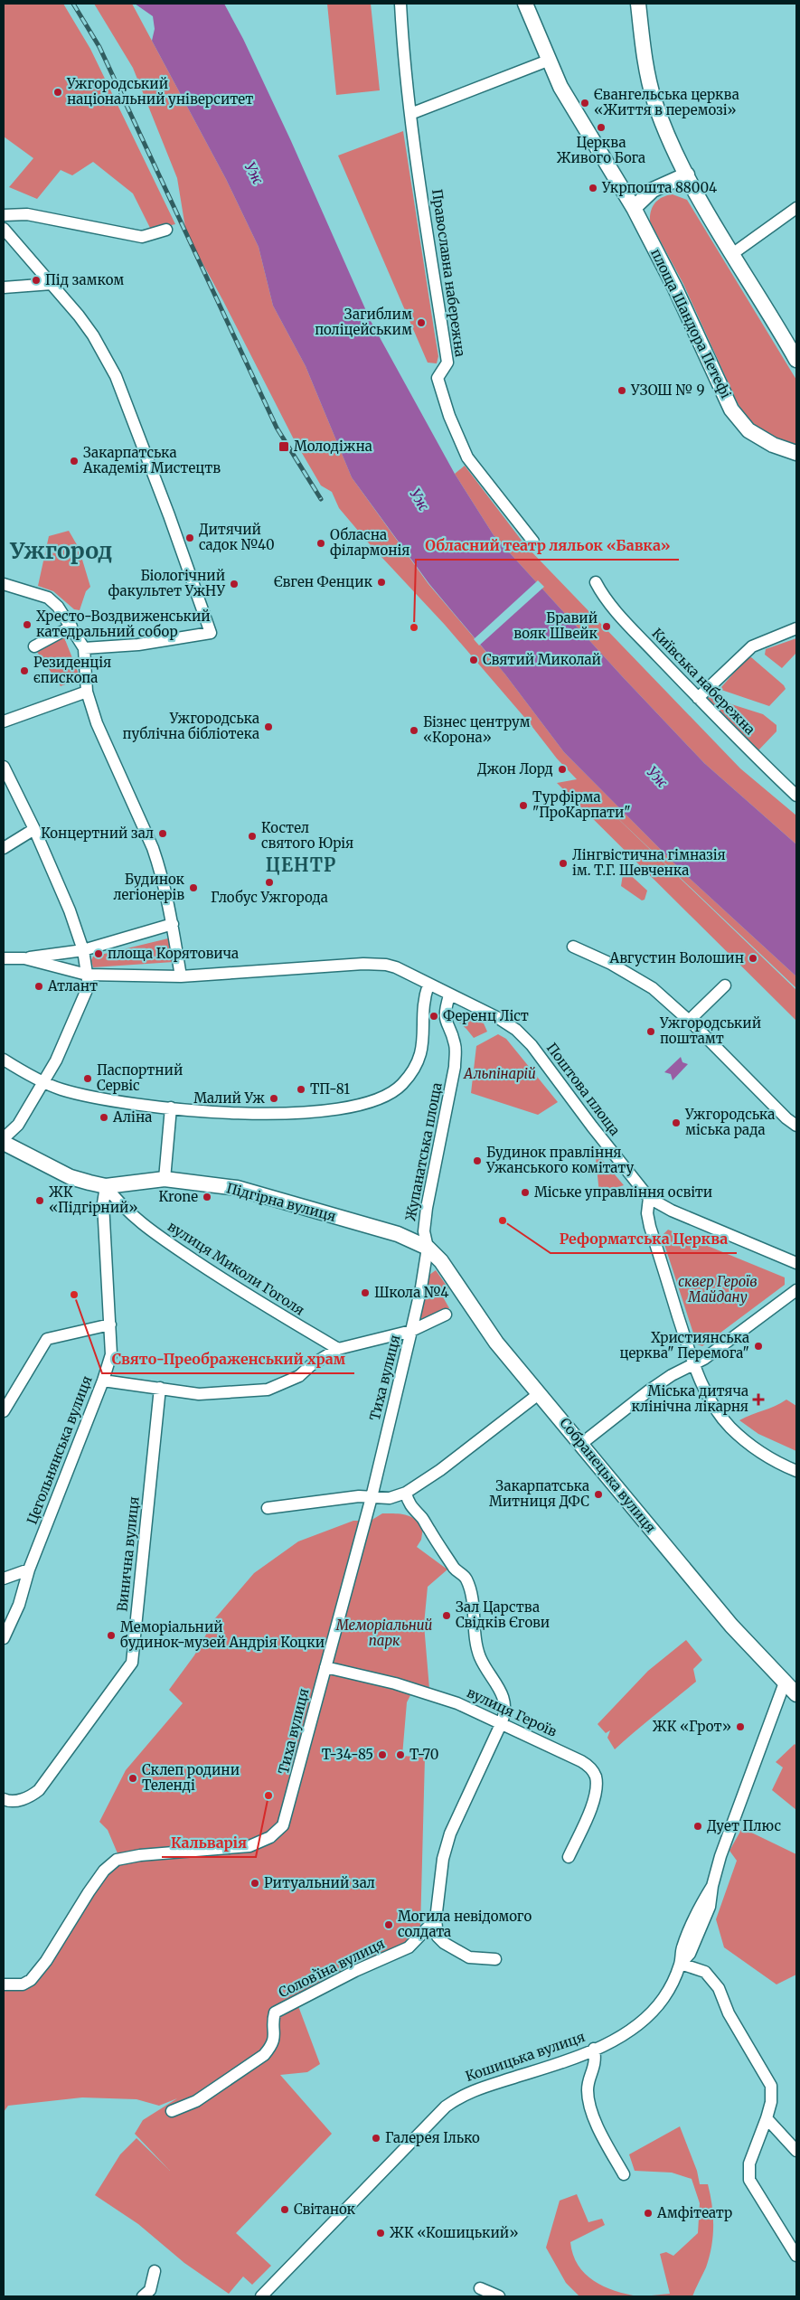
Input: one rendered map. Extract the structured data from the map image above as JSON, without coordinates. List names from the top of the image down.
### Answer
{
  "streets": {
    "main road": ["площа Шандора Петефі", "Підгірна вулиця", "Собранецька вулиця"],
    "street": [
      "Православна набережна",
      "Київська набережна",
      "Поштова площа",
      "Жупанатська площа",
      "вулиця Миколи Гоголя",
      "Тиха вулиця",
      "Цегольнянська вулиця",
      "Винична вулиця",
      "вулиця Героїв",
      "Соловʼїна вулиця",
      "Кошицька вулиця"
    ]
  },
  "crossings": [
    ["Поштова площа", "Жупанатська площа"],
    ["Жупанатська площа", "Підгірна вулиця"],
    ["Жупанатська площа", "Тиха вулиця"],
    ["Жупанатська площа", "Собранецька вулиця"],
    ["Підгірна вулиця", "вулиця Миколи Гоголя"],
    ["Підгірна вулиця", "Цегольнянська вулиця"],
    ["Підгірна вулиця", "Собранецька вулиця"],
    ["вулиця Миколи Гоголя", "Цегольнянська вулиця"],
    ["Тиха вулиця", "вулиця Героїв"],
    ["Собранецька вулиця", "Кошицька вулиця"]
  ],
  "districts": ["Ужгород", "ЦЕНТР"],
  "water": ["Уж"],
  "parks": ["Альпінарій", "сквер Героїв Майдану", "Меморіальний парк"],
  "places": {
    "other": [
      "Ужгородський національний університет",
      "Євангельська церква «Життя в перемозі»",
      "Церква Живого Бога",
      "Укрпошта 88004",
      "Під замком",
      "Загиблим поліцейським",
      "УЗОШ № 9",
      "Закарпатська Академія Мистецтв",
      "Дитячий садок №40",
      "Обласна філармонія",
      "Євген Фенцик",
      "Біологічний факультет УжНУ",
      "Хресто-Воздвиженський катедральний собор",
      "Бравий вояк Швейк",
      "Обласний театр ляльок «Бавка»",
      "Святий Миколай",
      "Резиденція єпископа",
      "Ужгородська публічна бібліотека",
      "Бізнес центрум «Корона»",
      "Джон Лорд",
      "Турфірма \"ПроКарпати\"",
      "Концертний зал",
      "Костел святого Юрія",
      "Лінгвістична гімназія ім. Т.Г. Шевченка",
      "Глобус Ужгорода",
      "Будинок легіонерів",
      "площа Корятовича",
      "Августин Волошин",
      "Атлант",
      "Ференц Ліст",
      "Ужгородський поштамт",
      "Паспортний Сервіс",
      "ТП-81",
      "Малий Уж",
      "Аліна",
      "Ужгородська міська рада",
      "Будинок правління Ужанського комітату",
      "Міське управління освіти",
      "Krone",
      "ЖК «Підгірний»",
      "Реформатська Церква",
      "Школа №4",
      "Свято-Преображенський храм",
      "Християнська церква\" Перемога\"",
      "Закарпатська Митниця ДФС",
      "Зал Царства Свідків Єгови",
      "Меморіальний будинок-музей Андрія Коцки",
      "ЖК «Грот»",
      "Т-34-85",
      "Т-70",
      "Склеп родини Теленді",
      "Кальварія",
      "Дует Плюс",
      "Ритуальний зал",
      "Могила невідомого солдата",
      "Галерея Ілько",
      "Світанок",
      "Амфітеатр",
      "ЖК «Кошицький»"
    ],
    "transit": ["Молодіжна"],
    "health": ["Міська дитяча клінічна лікарня"]
  }
}
